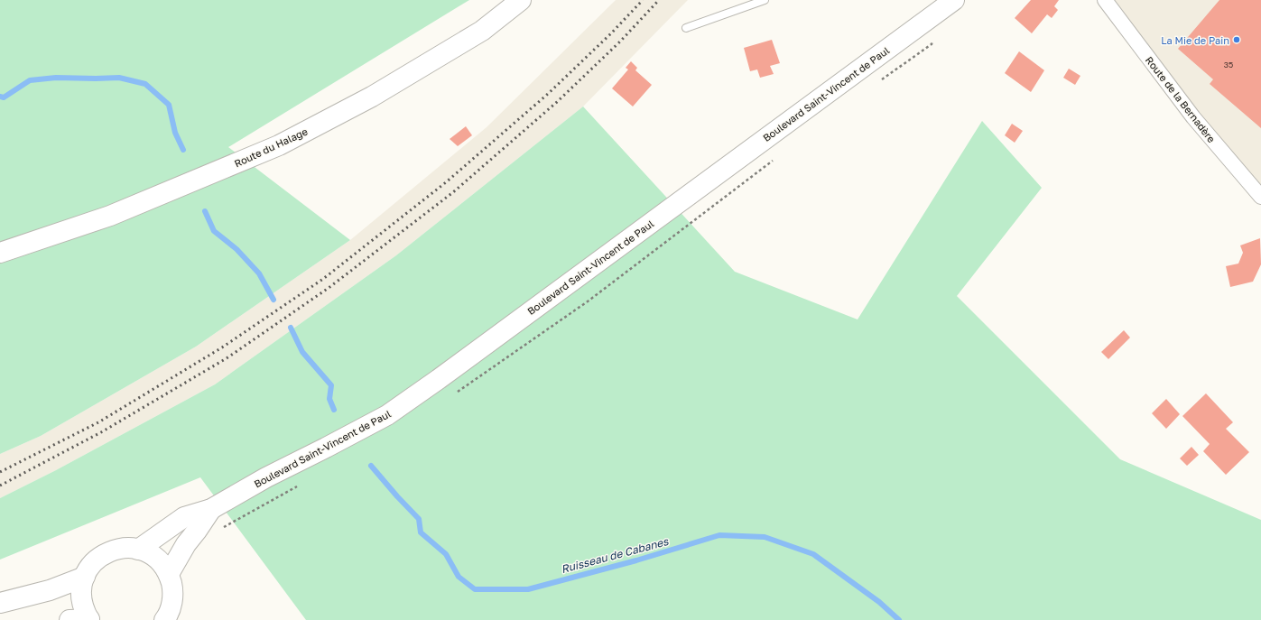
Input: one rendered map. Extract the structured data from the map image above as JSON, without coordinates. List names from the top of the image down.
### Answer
{
  "streets": {
    "main road": ["Boulevard Saint-Vincent de Paul", "Route du Halage"],
    "street": ["Route de la Bernadère"]
  },
  "water": ["Ruisseau de Cabanes"],
  "places": ["La Mie de Pain"],
  "house_numbers": ["35"]
}
